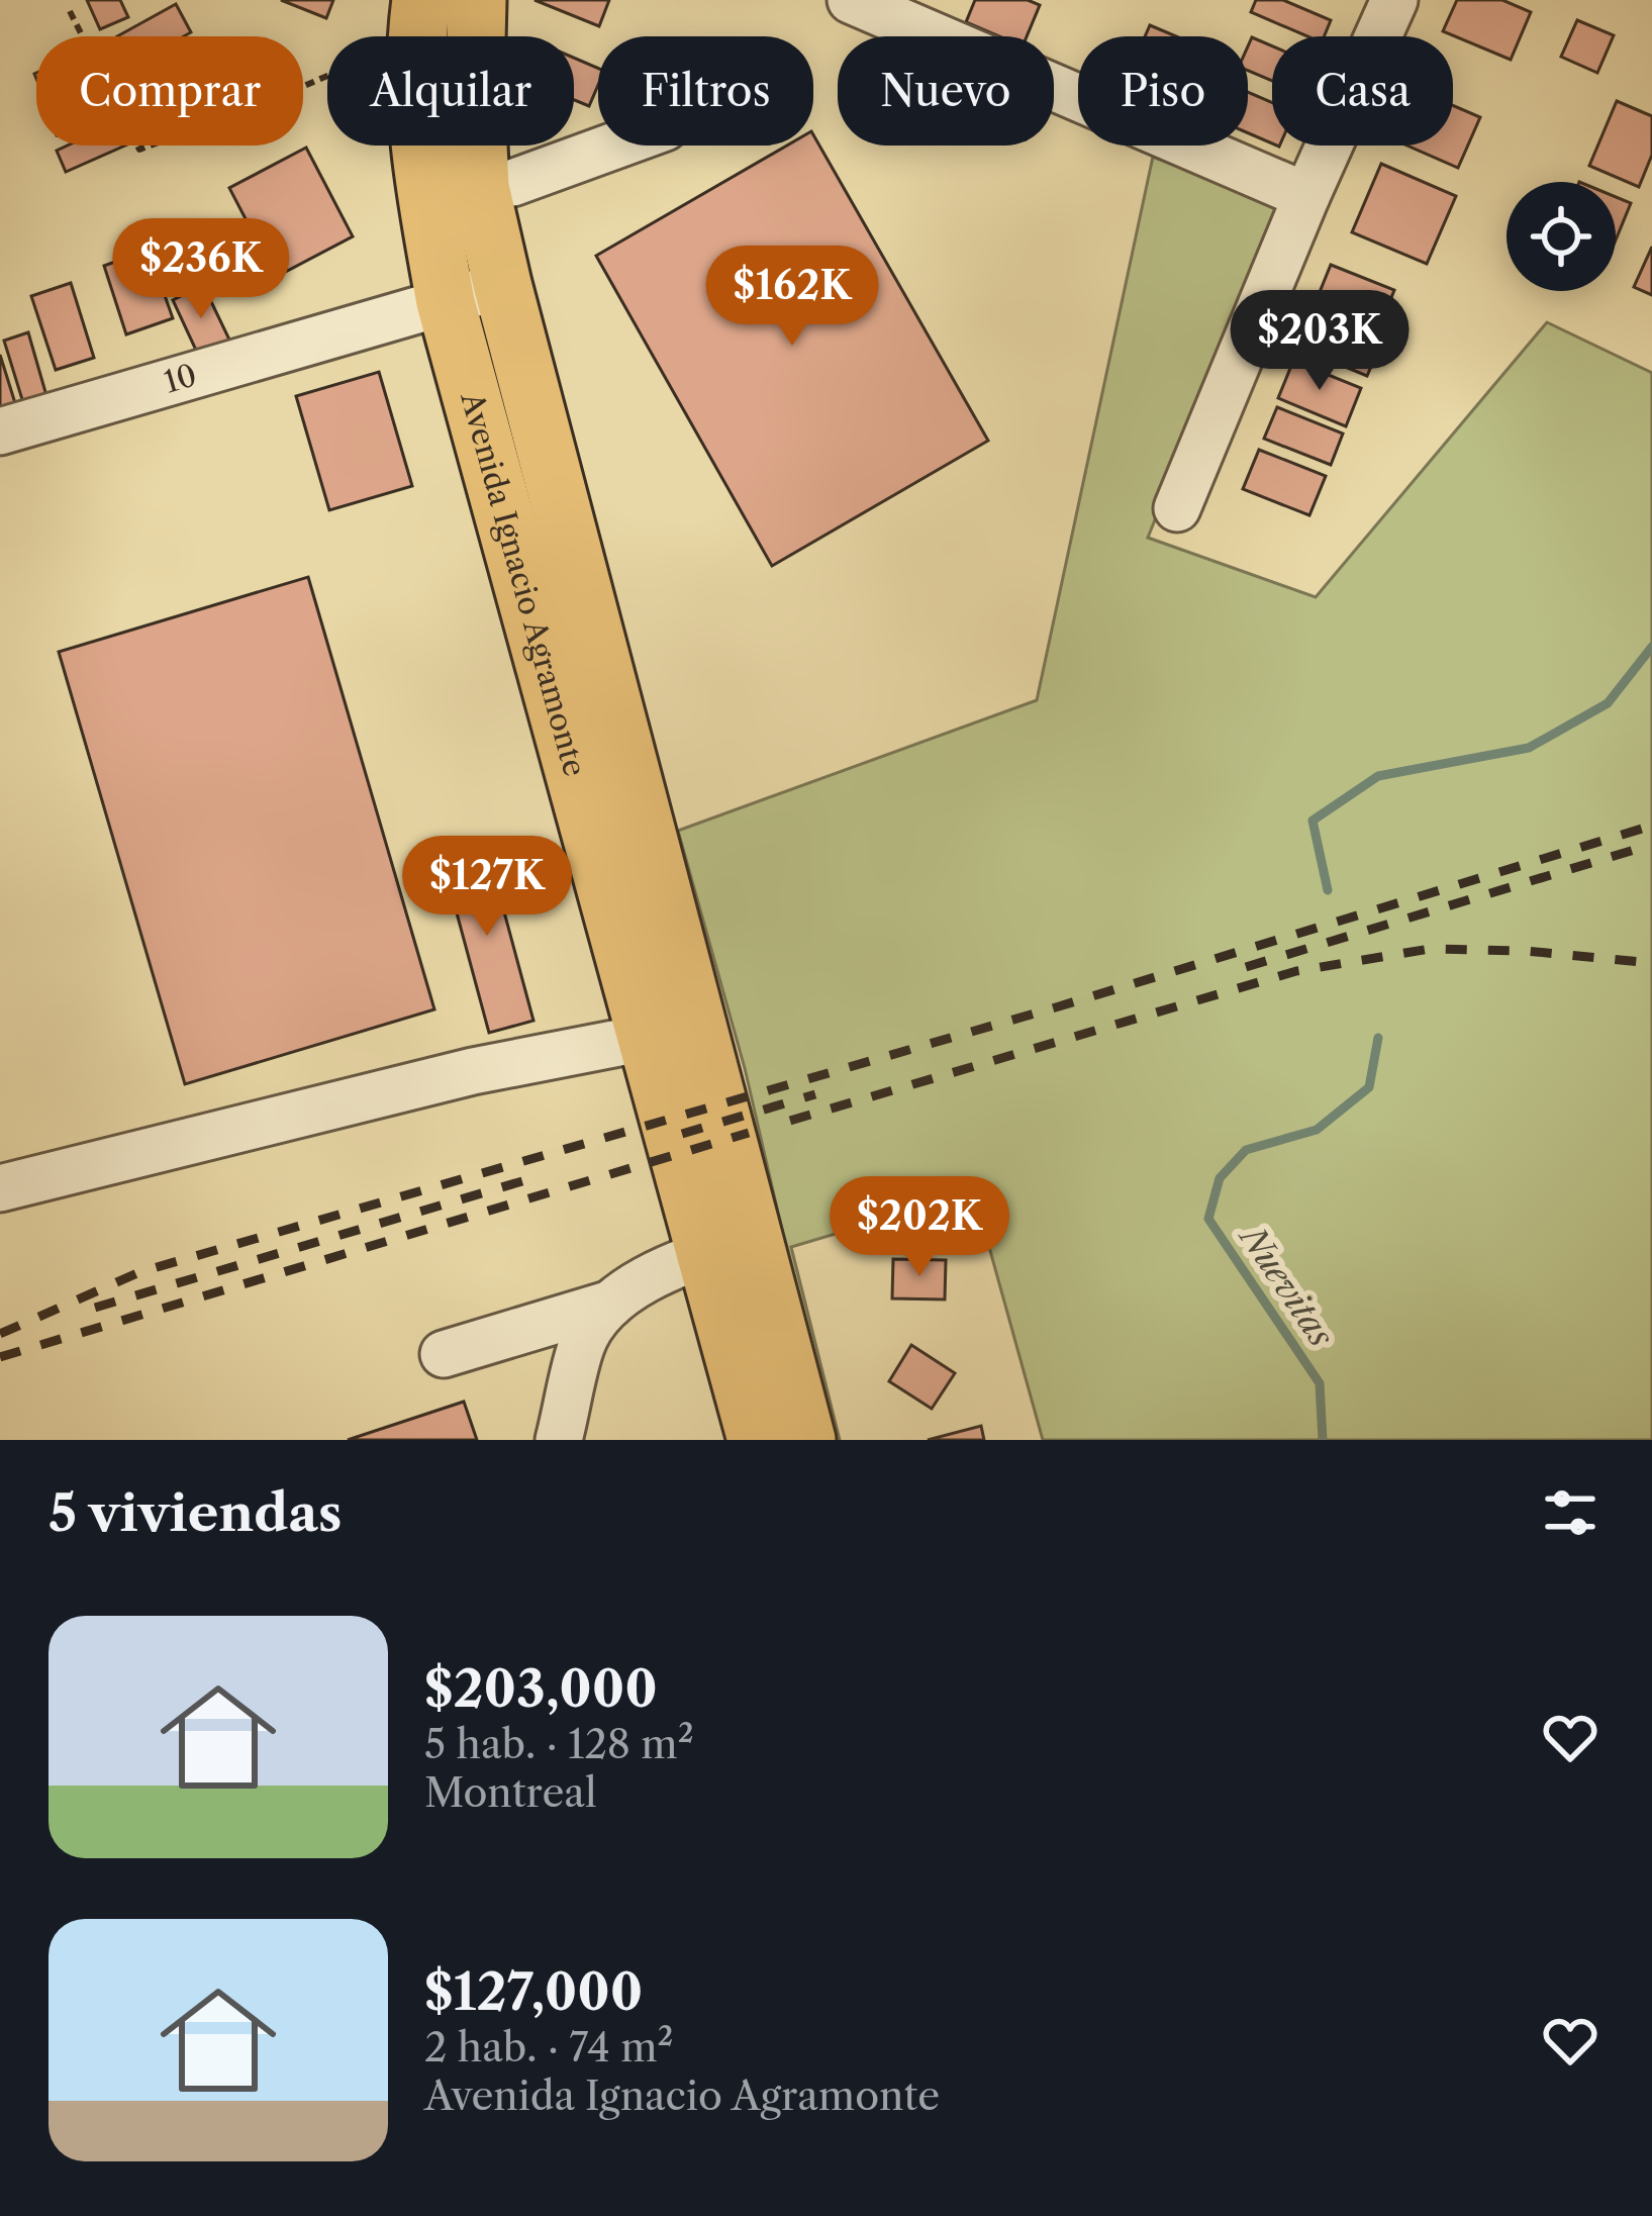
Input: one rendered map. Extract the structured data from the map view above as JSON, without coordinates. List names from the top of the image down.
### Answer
{
  "streets": {
    "main road": ["Avenida Ignacio Agramonte"],
    "street": ["10"]
  },
  "crossings": [
    ["10", "Avenida Ignacio Agramonte"]
  ],
  "water": ["Nuevitas"],
  "page": {
    "chip": [
      "Comprar",
      "Alquilar",
      "Filtros",
      "Nuevo",
      "Piso",
      "Casa"
    ],
    "price": [
      "$236K",
      "$162K",
      "$203K",
      "$127K",
      "$202K"
    ],
    "heading": "5 viviendas",
    "list": [
      {
        "name": "$203,000",
        "note": "5 hab. · 128 m² · Montreal"
      },
      {
        "name": "$127,000",
        "note": "2 hab. · 74 m² · Avenida Ignacio Agramonte"
      }
    ]
  }
}
